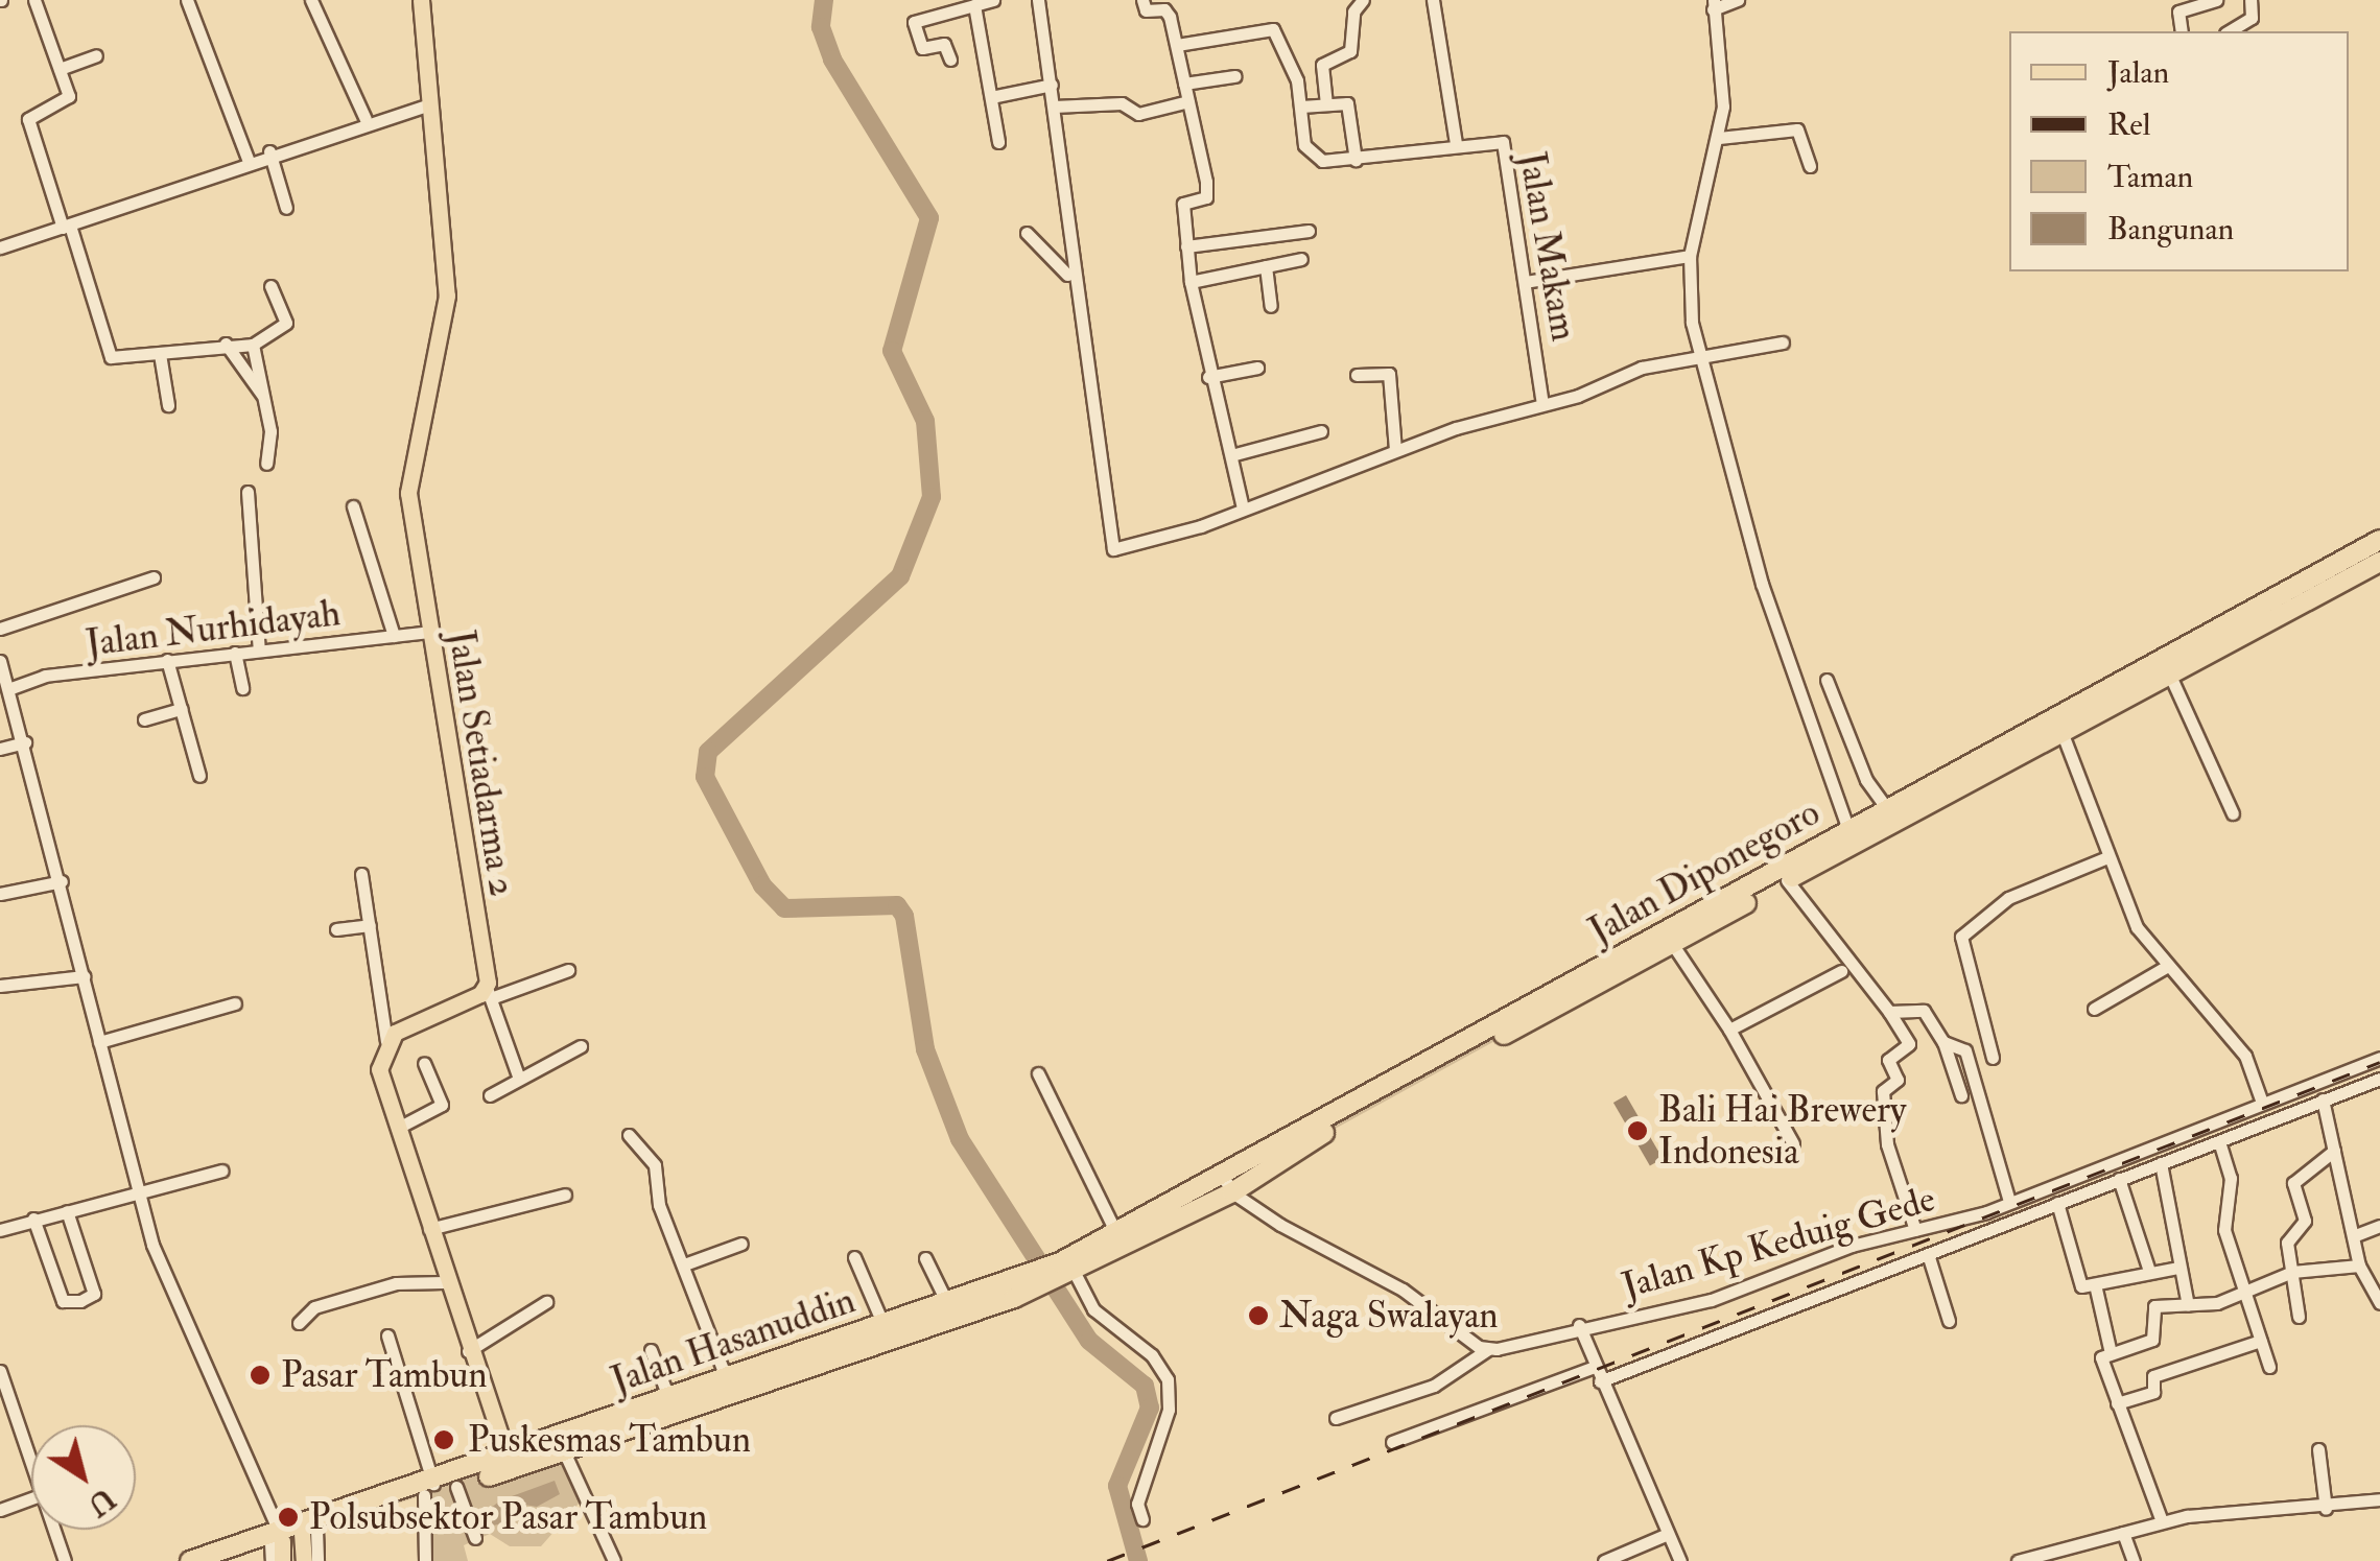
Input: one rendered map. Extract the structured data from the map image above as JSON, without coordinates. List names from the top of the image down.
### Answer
{
  "streets": {
    "highway": ["Jalan Diponegoro", "Jalan Hasanuddin"],
    "main road": ["Jalan Setiadarma 2"],
    "street": ["Jalan Makam", "Jalan Nurhidayah", "Jalan Kp Keduig Gede"]
  },
  "crossings": [
    ["Jalan Nurhidayah", "Jalan Setiadarma 2"],
    ["Jalan Diponegoro", "Jalan Hasanuddin"]
  ],
  "places": [
    "Bali Hai Brewery Indonesia",
    "Naga Swalayan",
    "Pasar Tambun",
    "Puskesmas Tambun",
    "Polsubsektor Pasar Tambun"
  ],
  "legend": [
    "Jalan",
    "Rel",
    "Taman",
    "Bangunan"
  ],
  "north": "bottom right"
}
